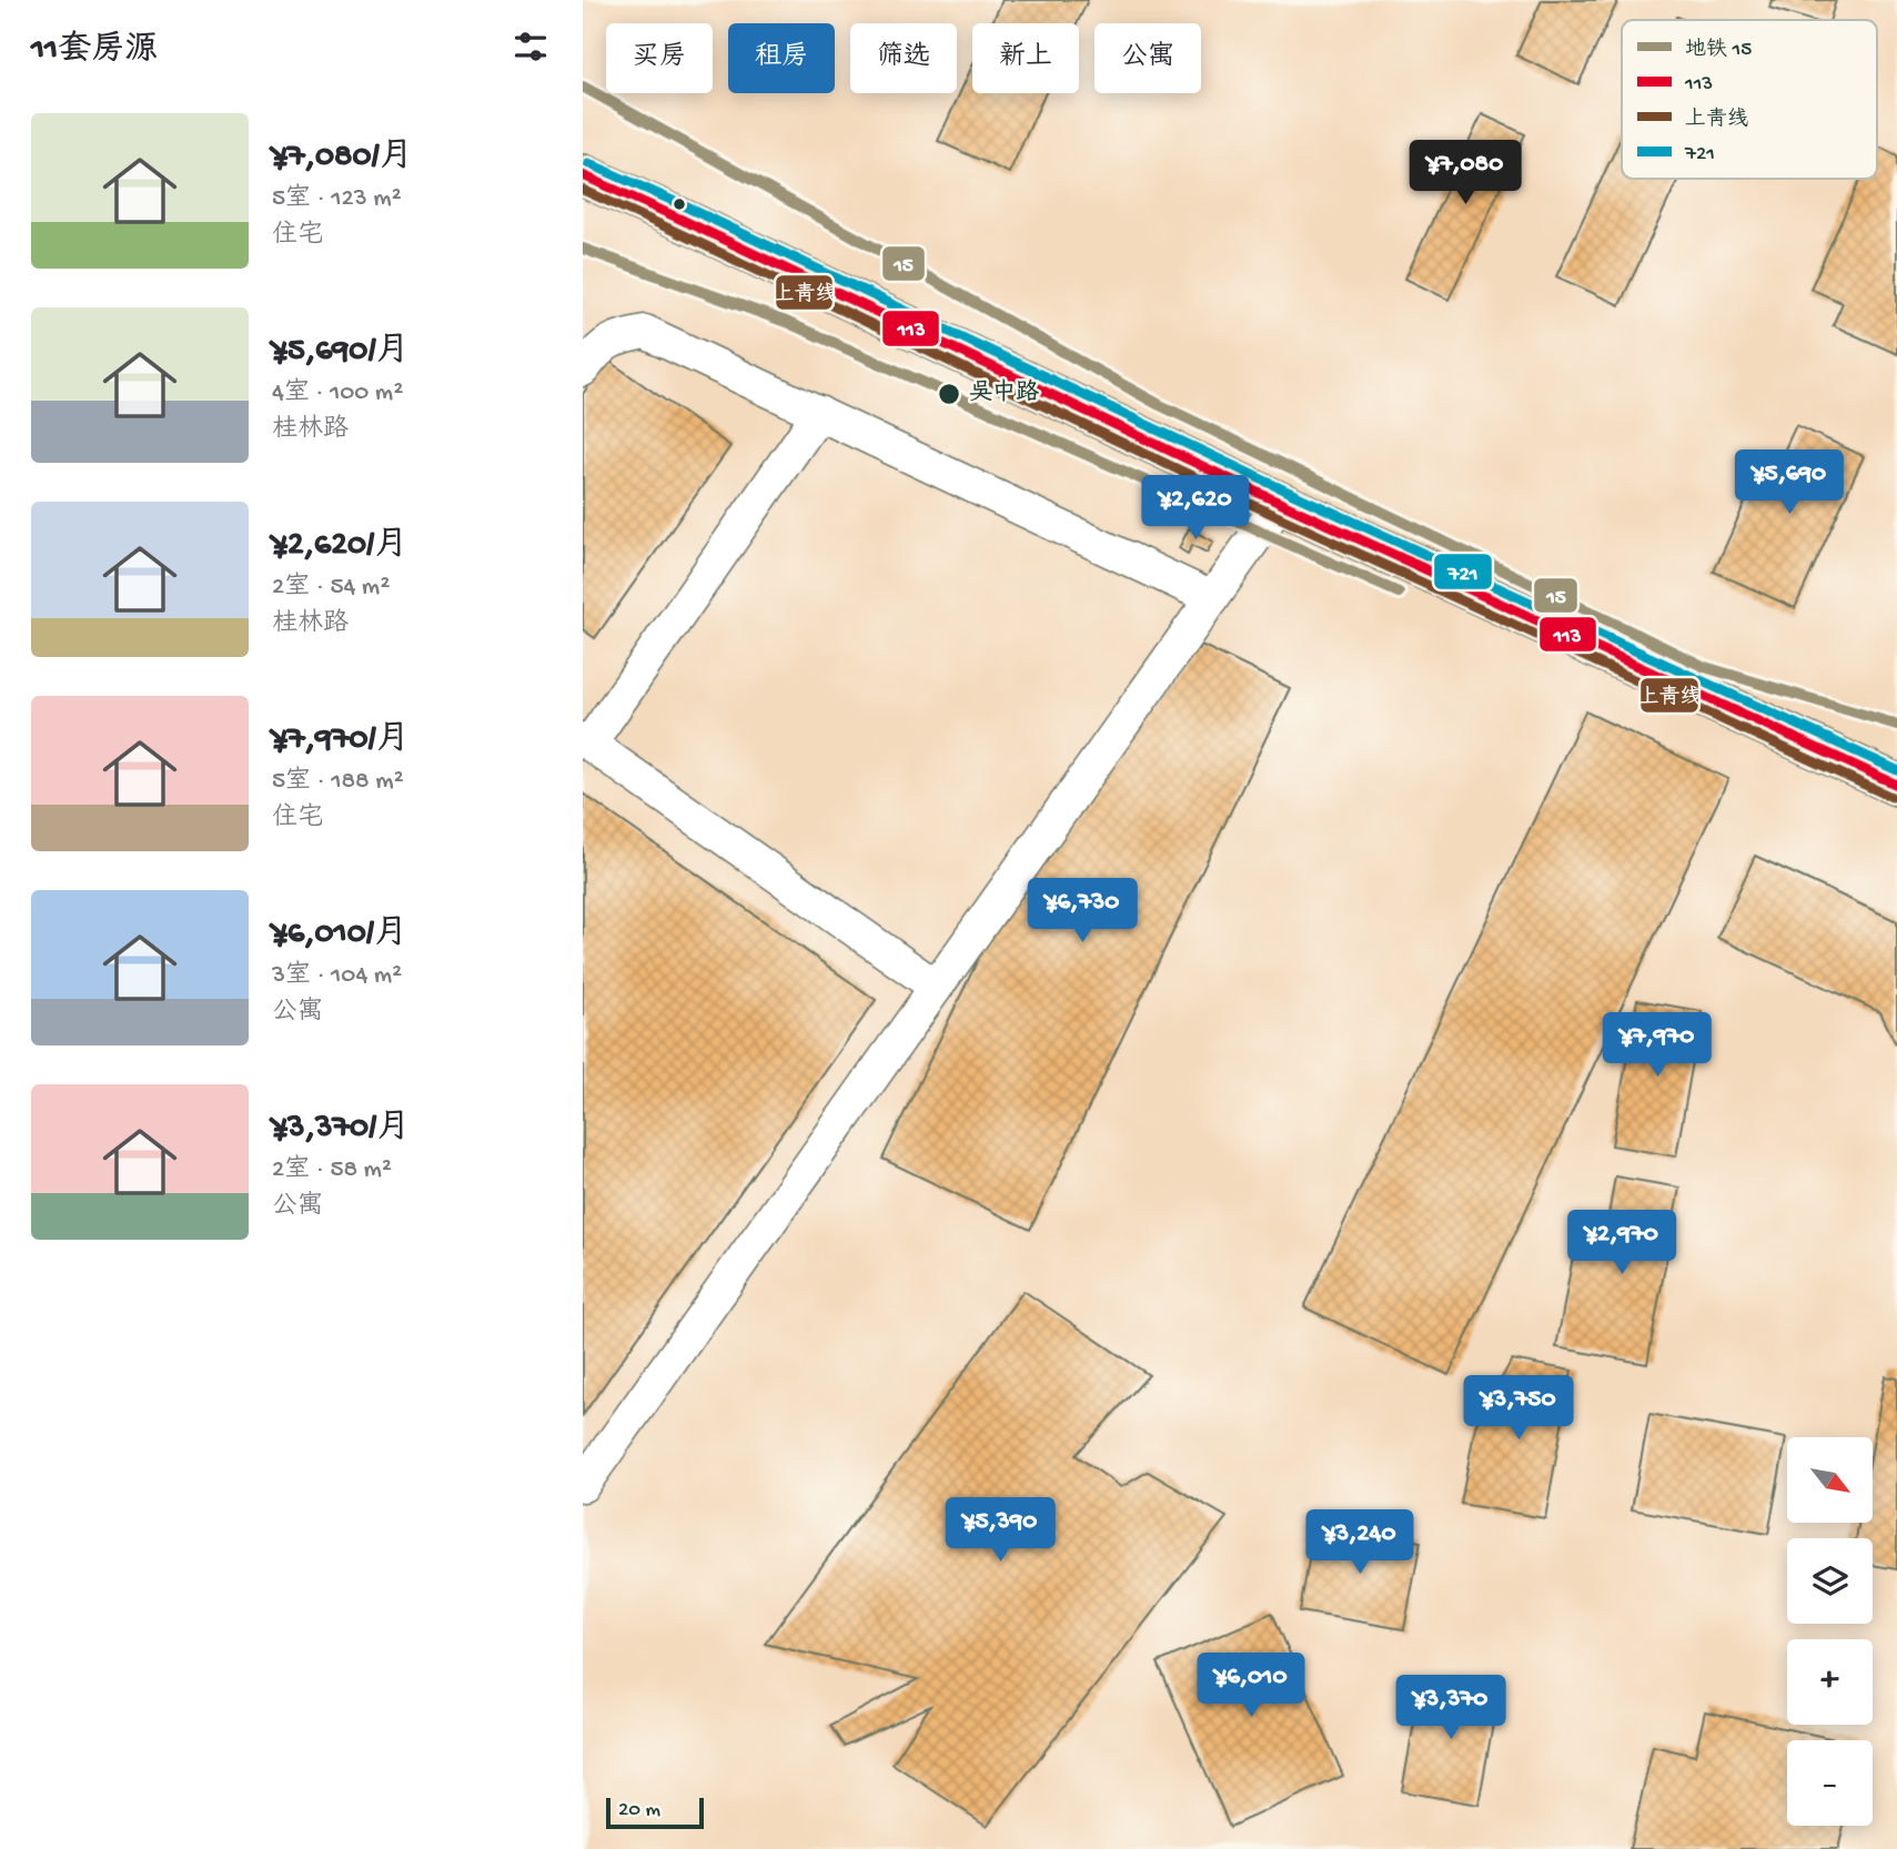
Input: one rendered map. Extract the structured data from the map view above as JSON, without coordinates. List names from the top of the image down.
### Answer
{
  "places": ["吴中路"],
  "lines": [
    "metro line 15",
    "transit line 721",
    "transit line 113",
    "transit line 上青线"
  ],
  "legend": [
    "地铁 15",
    "113",
    "上青线",
    "721"
  ],
  "scale_bar": "20 m",
  "north": "bottom right",
  "page": {
    "heading": "11套房源",
    "chip": [
      "买房",
      "租房",
      "筛选",
      "新上",
      "公寓"
    ],
    "list": [
      {
        "name": "¥7,080/月",
        "note": "5室 · 123 m² · 住宅"
      },
      {
        "name": "¥5,690/月",
        "note": "4室 · 100 m² · 桂林路"
      },
      {
        "name": "¥2,620/月",
        "note": "2室 · 54 m² · 桂林路"
      },
      {
        "name": "¥7,970/月",
        "note": "5室 · 188 m² · 住宅"
      },
      {
        "name": "¥6,010/月",
        "note": "3室 · 104 m² · 公寓"
      },
      {
        "name": "¥3,370/月",
        "note": "2室 · 58 m² · 公寓"
      }
    ],
    "price": [
      "¥7,080",
      "¥5,690",
      "¥2,620",
      "¥6,730",
      "¥7,970",
      "¥2,970",
      "¥3,750",
      "¥5,390",
      "¥3,240",
      "¥6,010",
      "¥3,370"
    ],
    "map_buttons": ["+", "−"],
    "scale": "20 m"
  }
}
